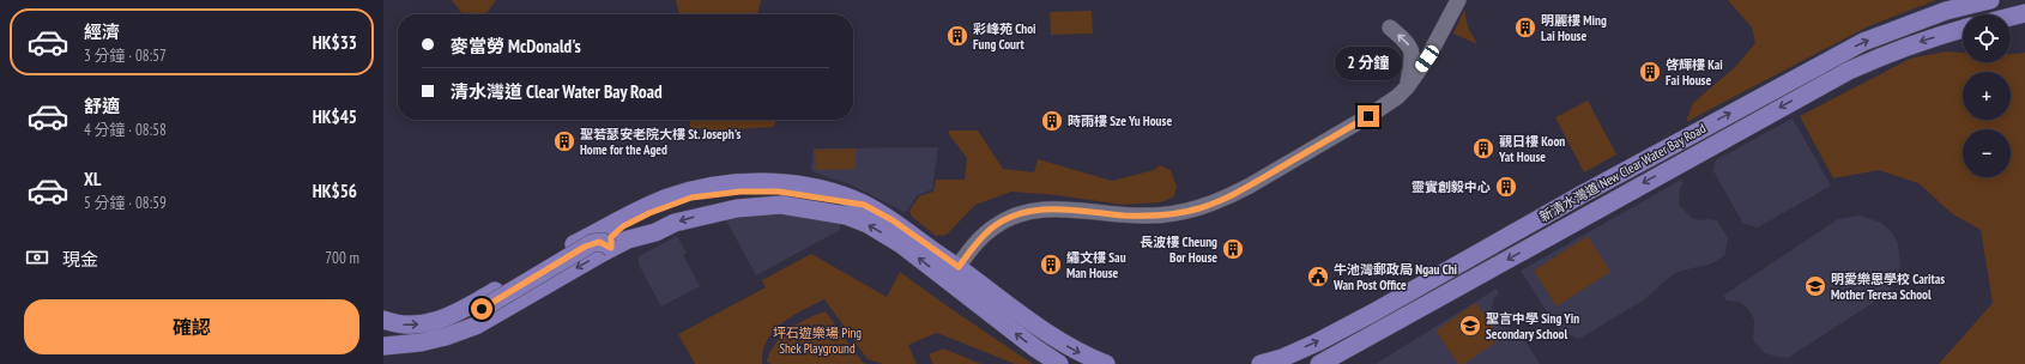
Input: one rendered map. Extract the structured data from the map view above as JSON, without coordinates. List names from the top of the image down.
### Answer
{
  "streets": {
    "main road": ["新清水灣道 New Clear Water Bay Road"]
  },
  "parks": ["坪石遊樂場 Ping Shek Playground"],
  "places": {
    "building": [
      "明麗樓 Ming Lai House",
      "彩峰苑 Choi Fung Court",
      "啓輝樓 Kai Fai House",
      "時雨樓 Sze Yu House",
      "聖若瑟安老院大樓 St. Joseph's Home for the Aged",
      "觀日樓 Koon Yat House",
      "靈實創毅中心",
      "長波樓 Cheung Bor House",
      "繡文樓 Sau Man House"
    ],
    "public building": ["牛池灣郵政局 Ngau Chi Wan Post Office"],
    "school or university": ["明愛樂恩學校 Caritas Mother Teresa School", "聖言中學 Sing Yin Secondary School"]
  },
  "page": {
    "list": [
      {
        "name": "經濟",
        "note": "3 分鐘 · 08:57",
        "value": "HK$33"
      },
      {
        "name": "舒適",
        "note": "4 分鐘 · 08:58",
        "value": "HK$45"
      },
      {
        "name": "XL",
        "note": "5 分鐘 · 08:59",
        "value": "HK$56"
      }
    ],
    "map_buttons": ["+", "−"],
    "banner": ["麥當勞 McDonald's", "清水灣道 Clear Water Bay Road"],
    "bubble": "2 分鐘",
    "pay": ["現金", "700 m"],
    "buttons": "確認"
  }
}
